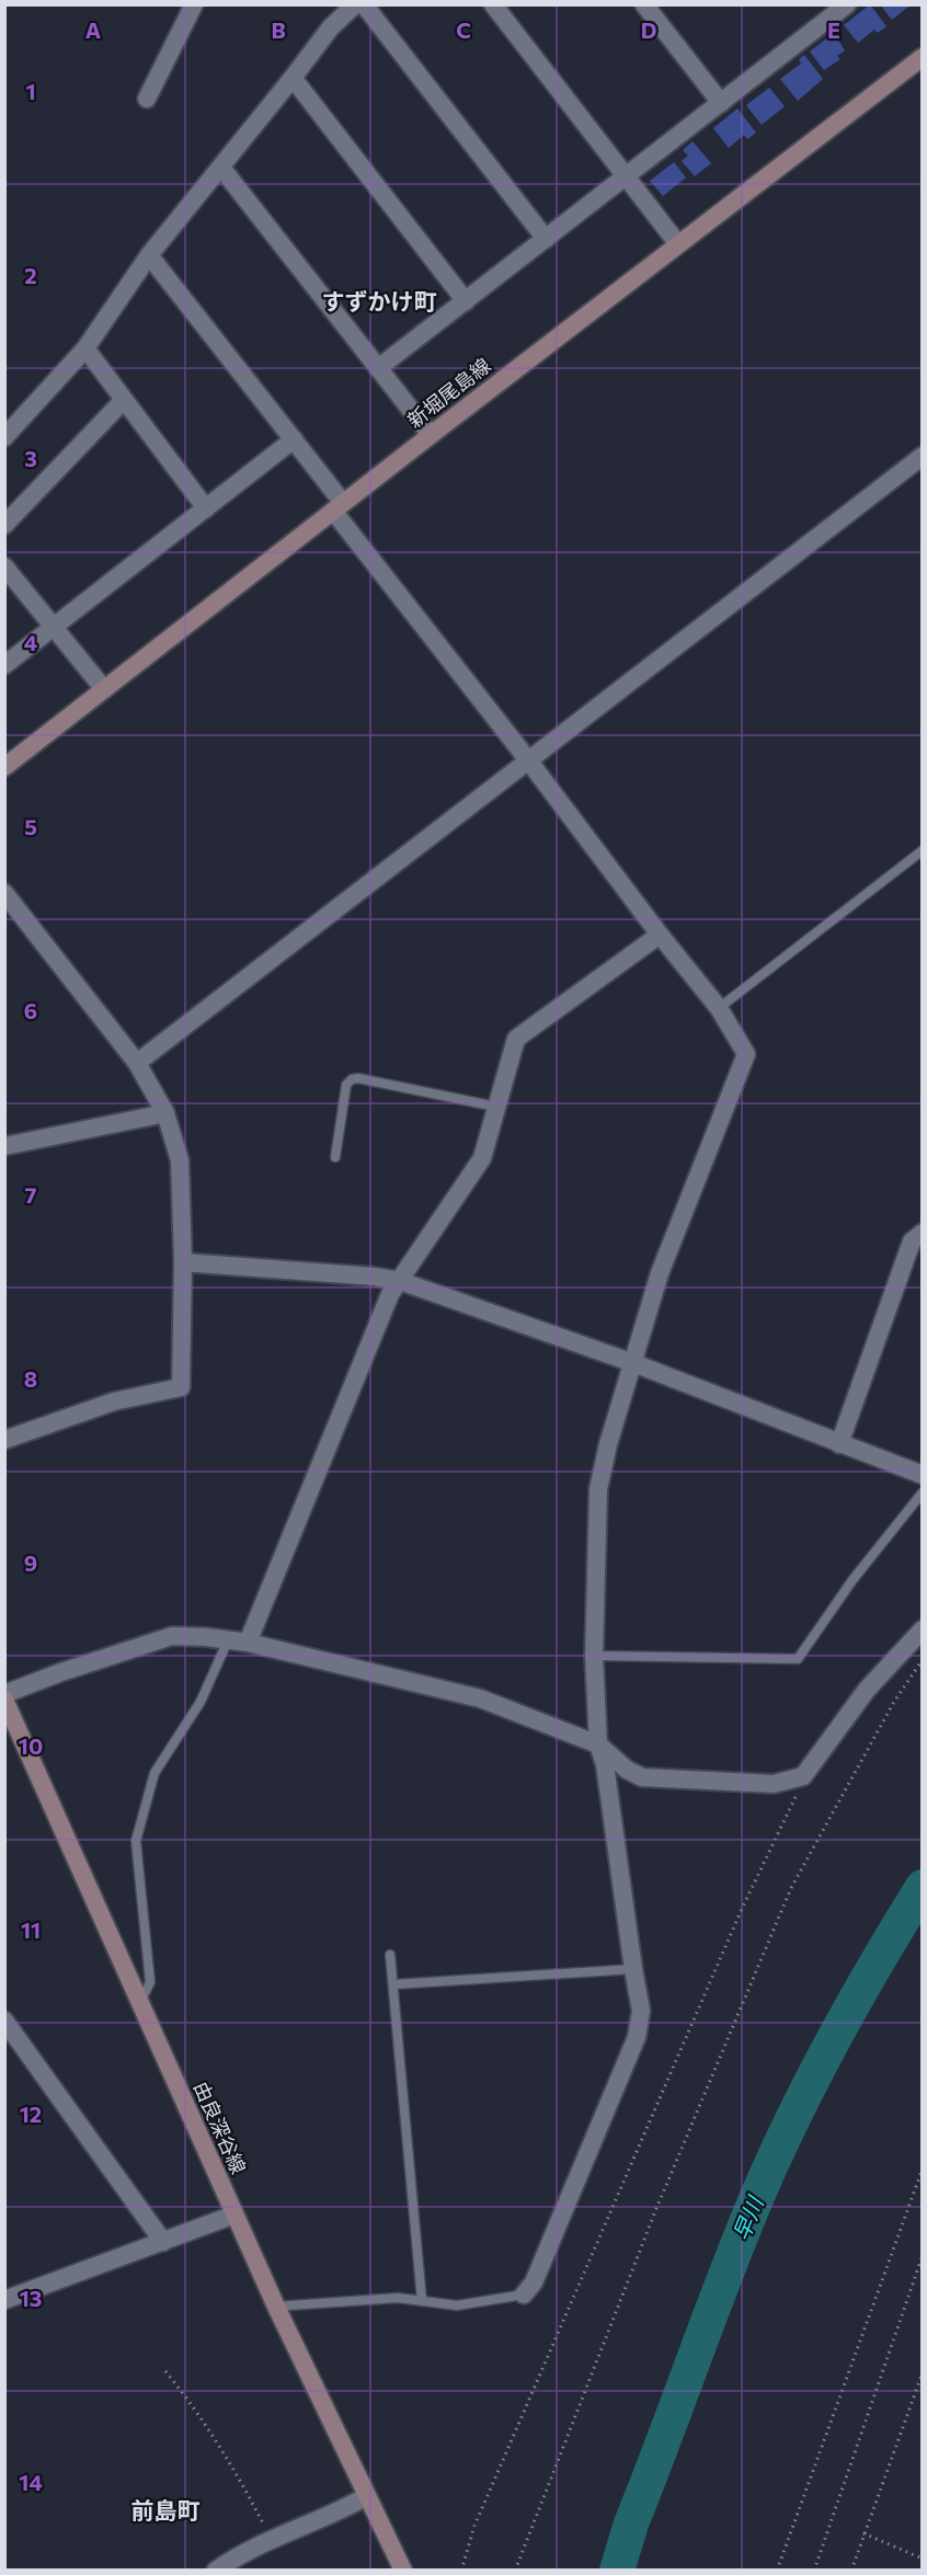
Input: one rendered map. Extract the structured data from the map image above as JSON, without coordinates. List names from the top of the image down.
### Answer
{
  "streets": {
    "main road": ["新堀尾島線", "由良深谷線"]
  },
  "districts": ["すずかけ町", "前島町"],
  "water": ["早川"],
  "grid": {
    "columns": [
      "A",
      "B",
      "C",
      "D",
      "E"
    ],
    "rows": [
      "1",
      "2",
      "3",
      "4",
      "5",
      "6",
      "7",
      "8",
      "9",
      "10",
      "11",
      "12",
      "13",
      "14"
    ]
  }
}
